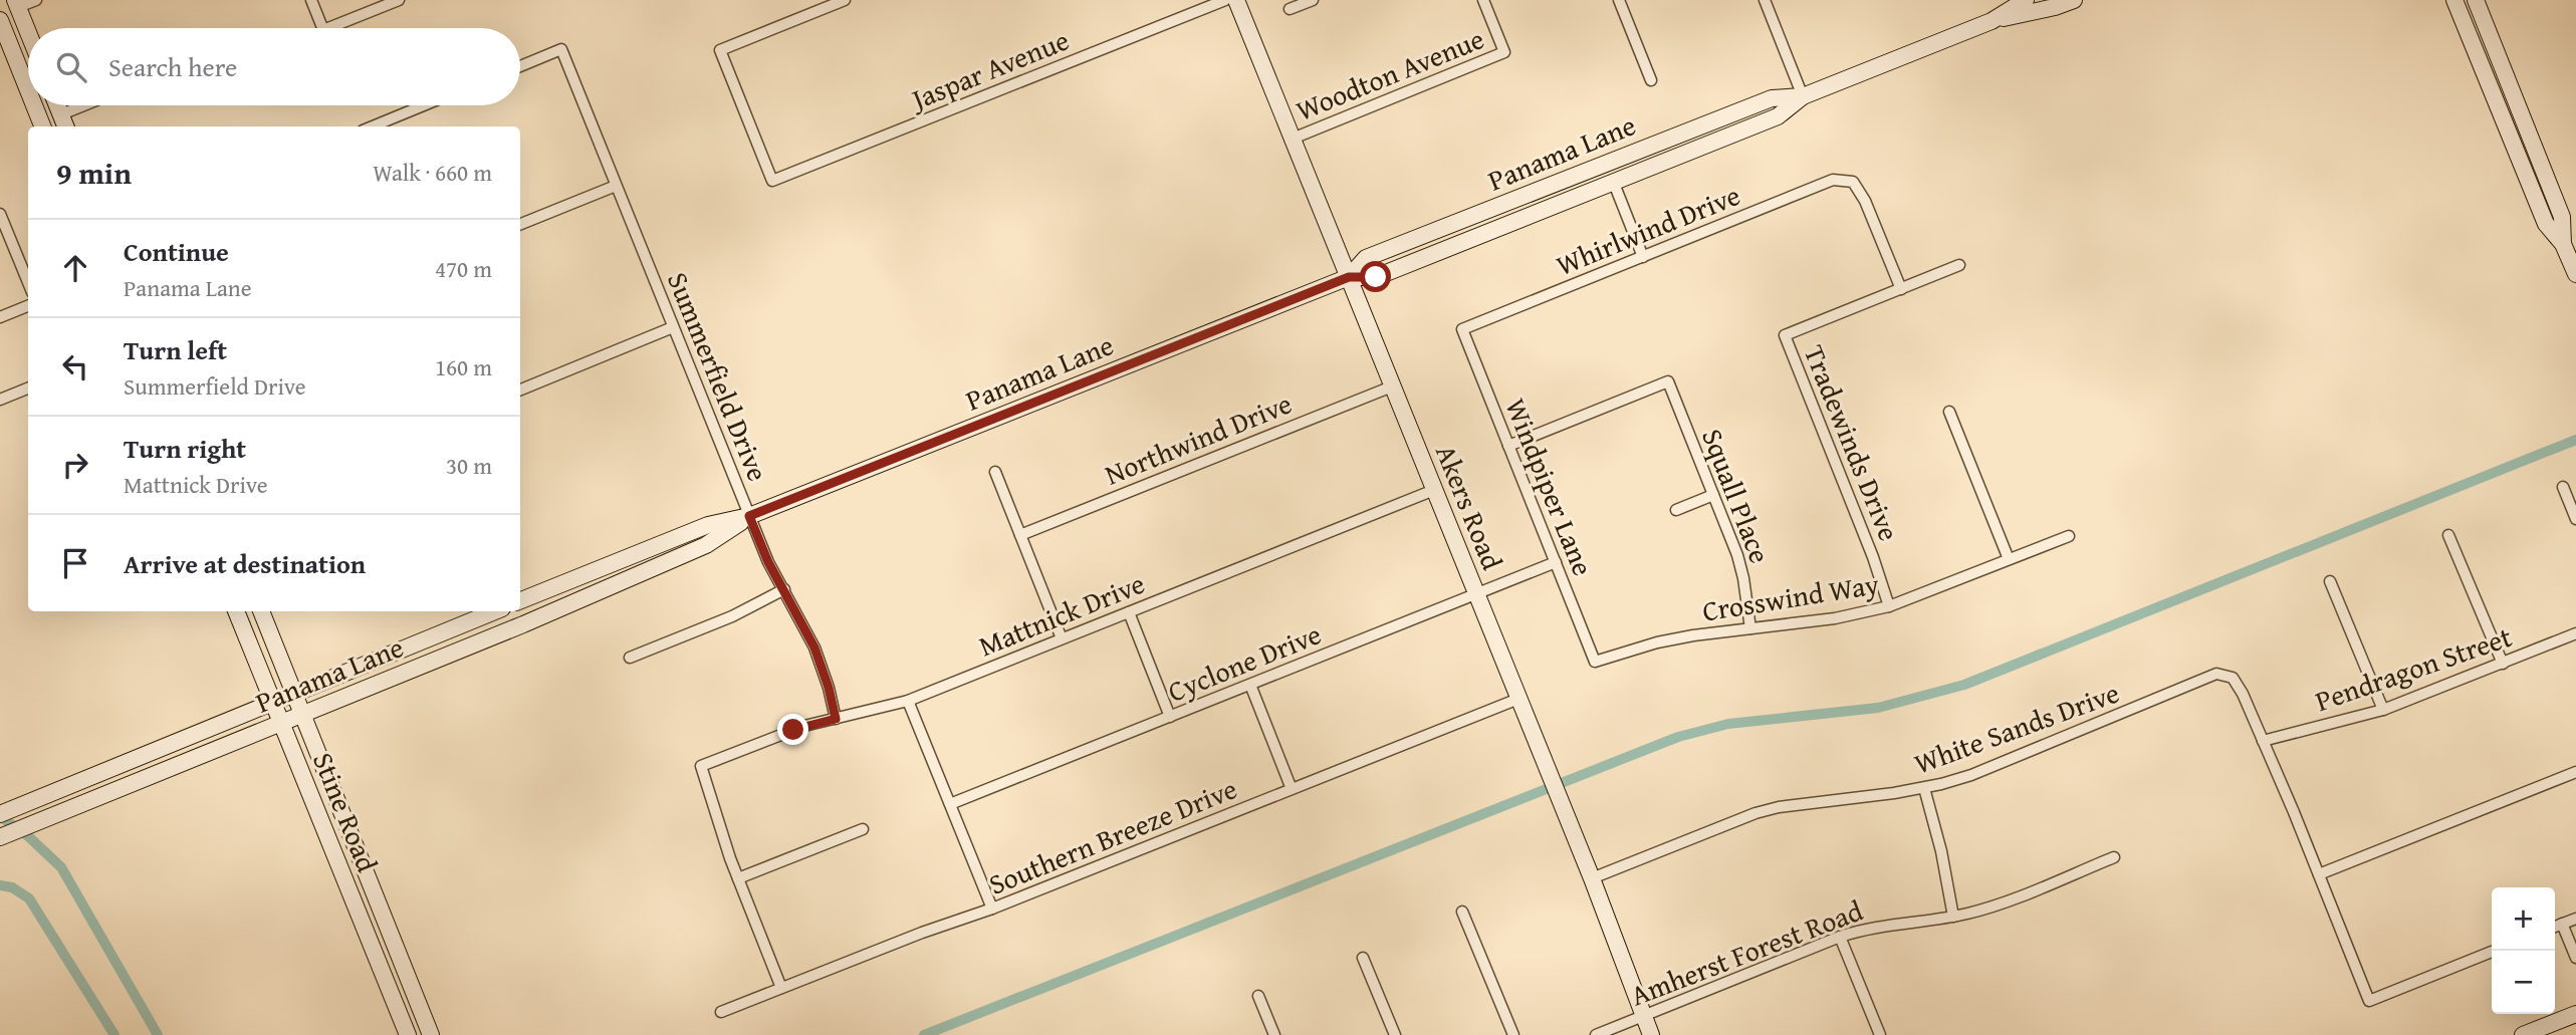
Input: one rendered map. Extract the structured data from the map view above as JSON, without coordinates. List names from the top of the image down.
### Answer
{
  "streets": {
    "main road": ["Panama Lane", "Akers Road", "Stine Road"],
    "street": [
      "Jaspar Avenue",
      "Woodton Avenue",
      "Whirlwind Drive",
      "Summerfield Drive",
      "Northwind Drive",
      "Tradewinds Drive",
      "Windpiper Lane",
      "Squall Place",
      "Crosswind Way",
      "Mattnick Drive",
      "Cyclone Drive",
      "Pendragon Street",
      "White Sands Drive",
      "Southern Breeze Drive",
      "Amherst Forest Road"
    ]
  },
  "crossings": [
    ["Woodton Avenue", "Akers Road"],
    ["Panama Lane", "Summerfield Drive"],
    ["Panama Lane", "Akers Road"],
    ["Panama Lane", "Stine Road"],
    ["Whirlwind Drive", "Tradewinds Drive"],
    ["Whirlwind Drive", "Windpiper Lane"],
    ["Summerfield Drive", "Mattnick Drive"],
    ["Northwind Drive", "Akers Road"],
    ["Tradewinds Drive", "Crosswind Way"],
    ["Windpiper Lane", "Squall Place"],
    ["Windpiper Lane", "Crosswind Way"],
    ["Windpiper Lane", "Cyclone Drive"],
    ["Squall Place", "Crosswind Way"],
    ["Akers Road", "Mattnick Drive"],
    ["Akers Road", "Cyclone Drive"],
    ["Akers Road", "White Sands Drive"],
    ["Akers Road", "Southern Breeze Drive"],
    ["Akers Road", "Amherst Forest Road"],
    ["Pendragon Street", "White Sands Drive"]
  ],
  "page": {
    "search": "Search here",
    "heading": ["9 min", "Walk · 660 m"],
    "list": [
      ["Continue", "Panama Lane", "470 m"],
      ["Turn left", "Summerfield Drive", "160 m"],
      ["Turn right", "Mattnick Drive", "30 m"],
      "Arrive at destination"
    ],
    "map_buttons": ["+", "−"]
  }
}
